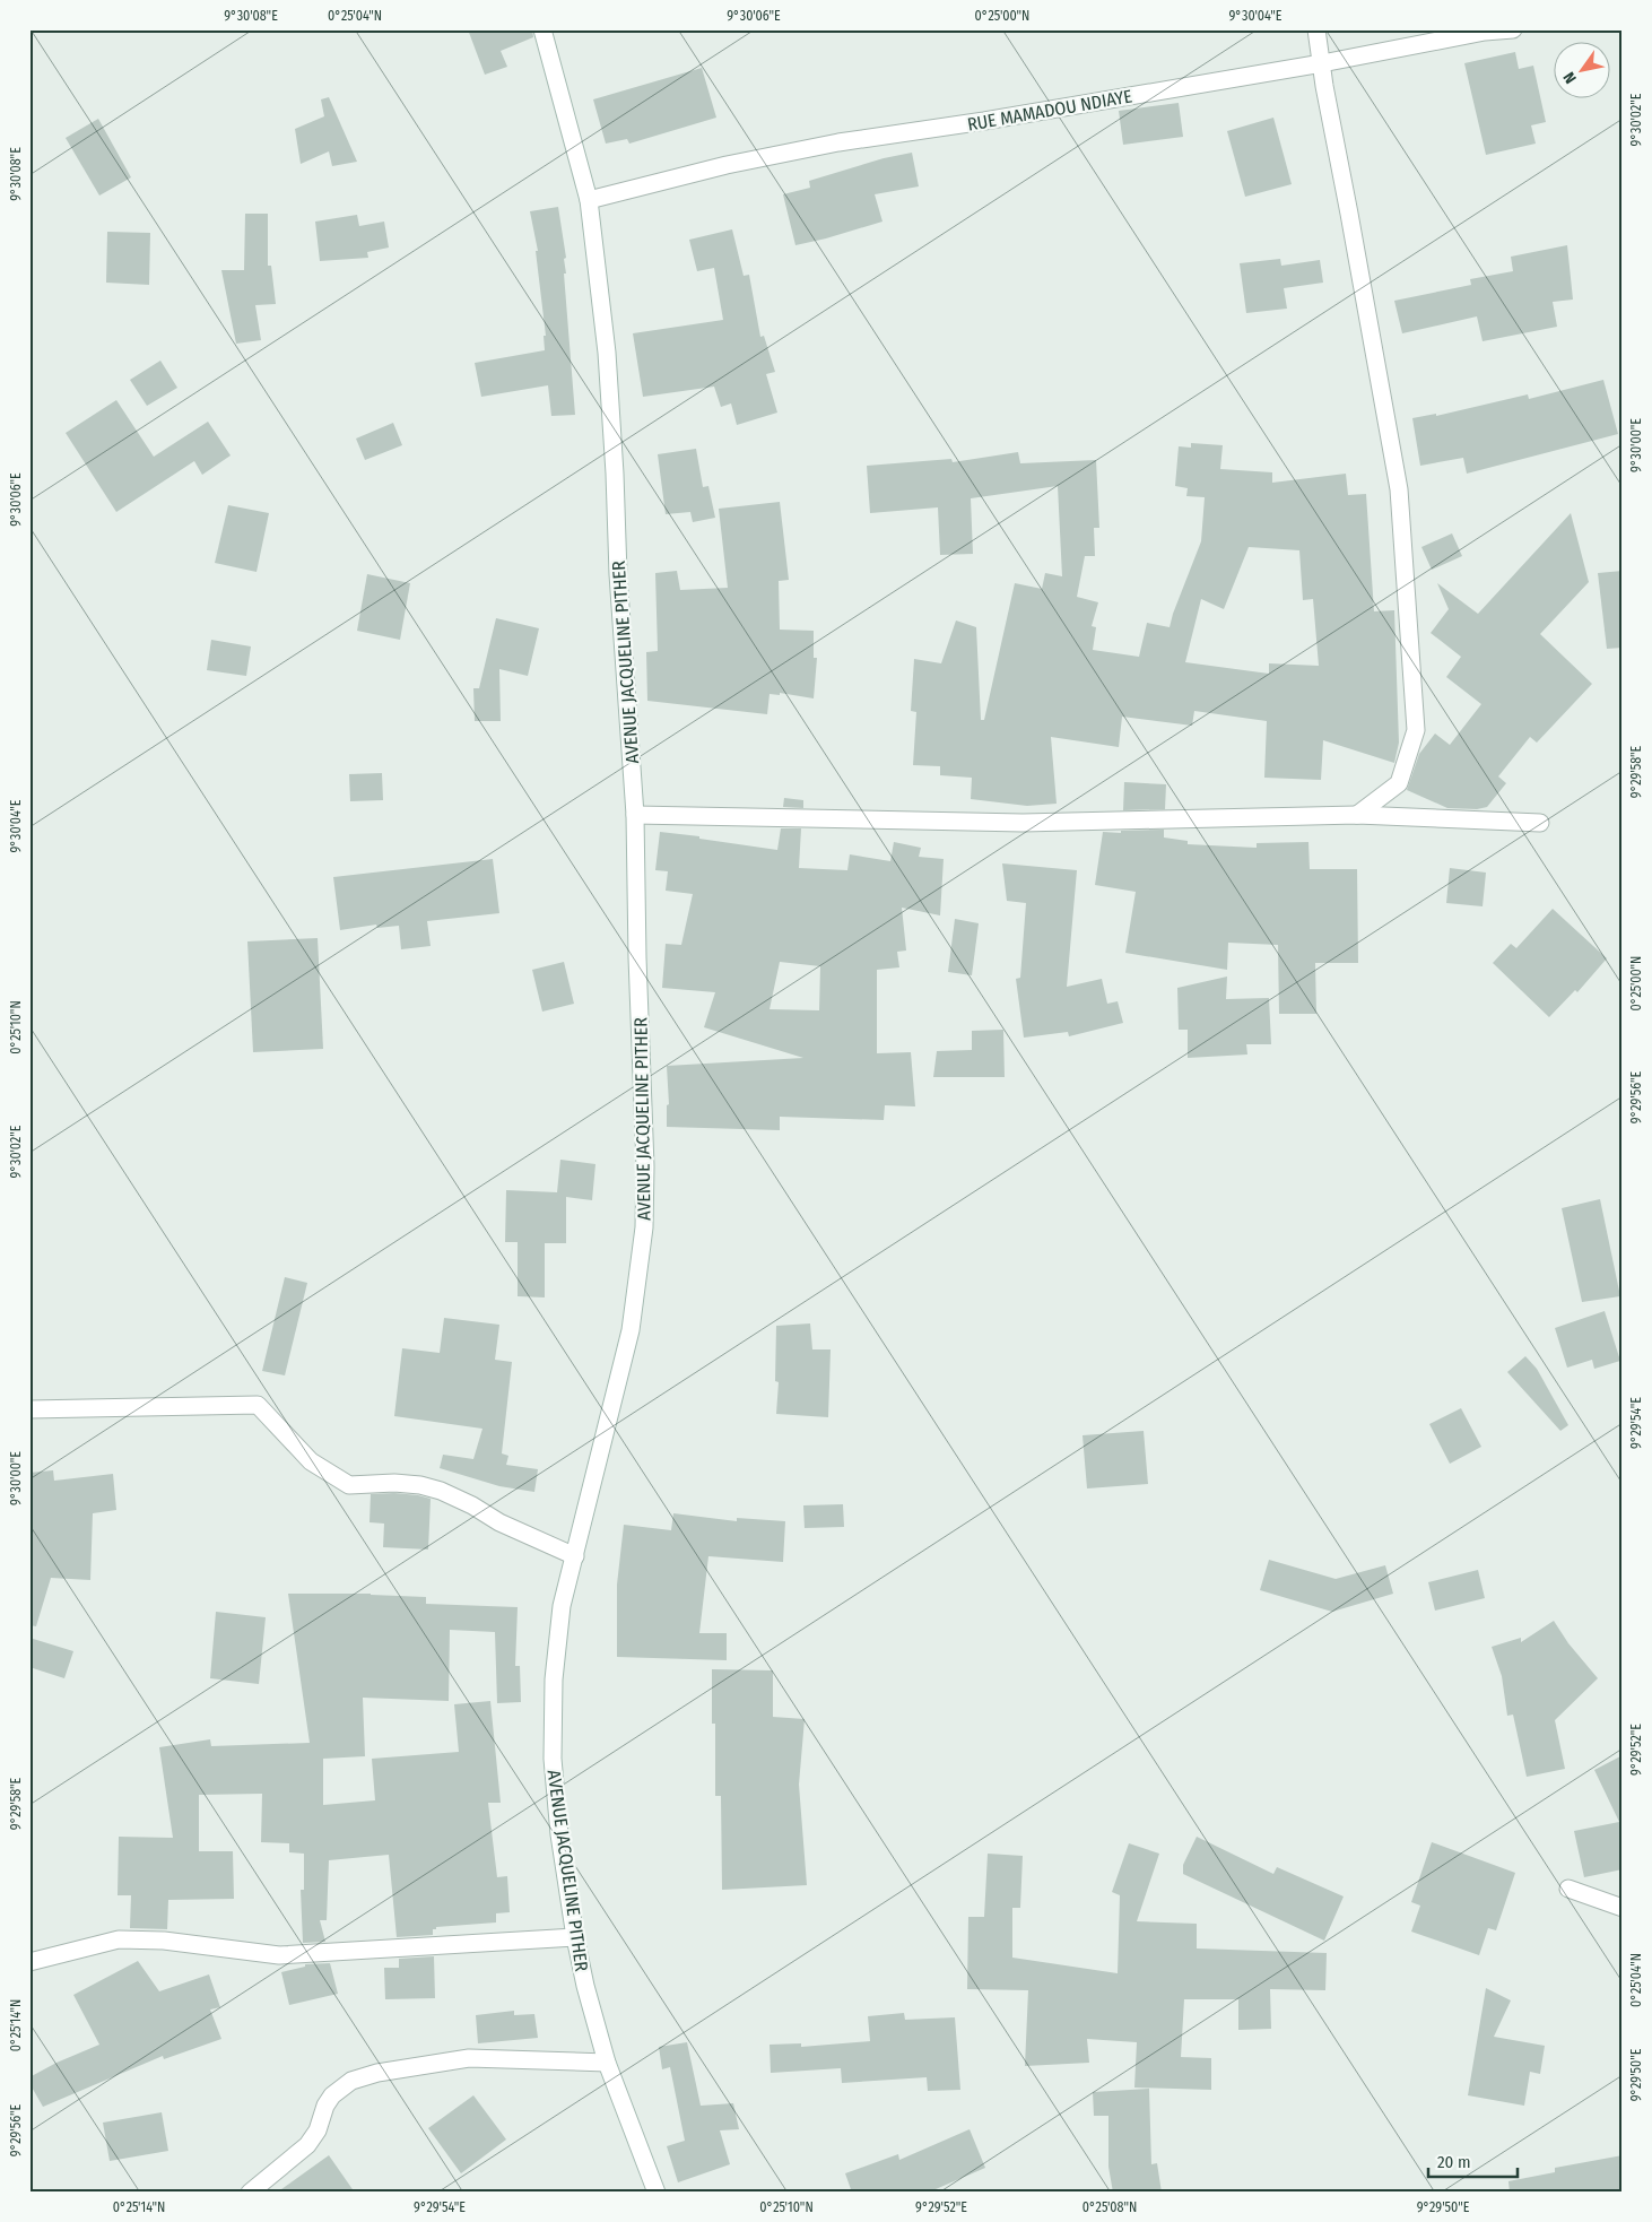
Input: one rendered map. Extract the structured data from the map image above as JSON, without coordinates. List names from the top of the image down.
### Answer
{
  "streets": {
    "street": ["RUE MAMADOU NDIAYE", "AVENUE JACQUELINE PITHER"]
  },
  "crossings": [
    ["RUE MAMADOU NDIAYE", "AVENUE JACQUELINE PITHER"]
  ],
  "scale_bar": "20 m",
  "north": "bottom left",
  "coordinates": [
    "9°30'08\"E",
    "0°25'04\"N",
    "9°30'06\"E",
    "0°25'00\"N",
    "9°30'04\"E",
    "9°30'02\"E",
    "9°30'00\"E",
    "9°29'58\"E",
    "0°25'10\"N",
    "9°29'56\"E",
    "9°29'54\"E",
    "9°29'52\"E",
    "0°25'14\"N",
    "9°29'50\"E",
    "0°25'08\"N"
  ]
}
